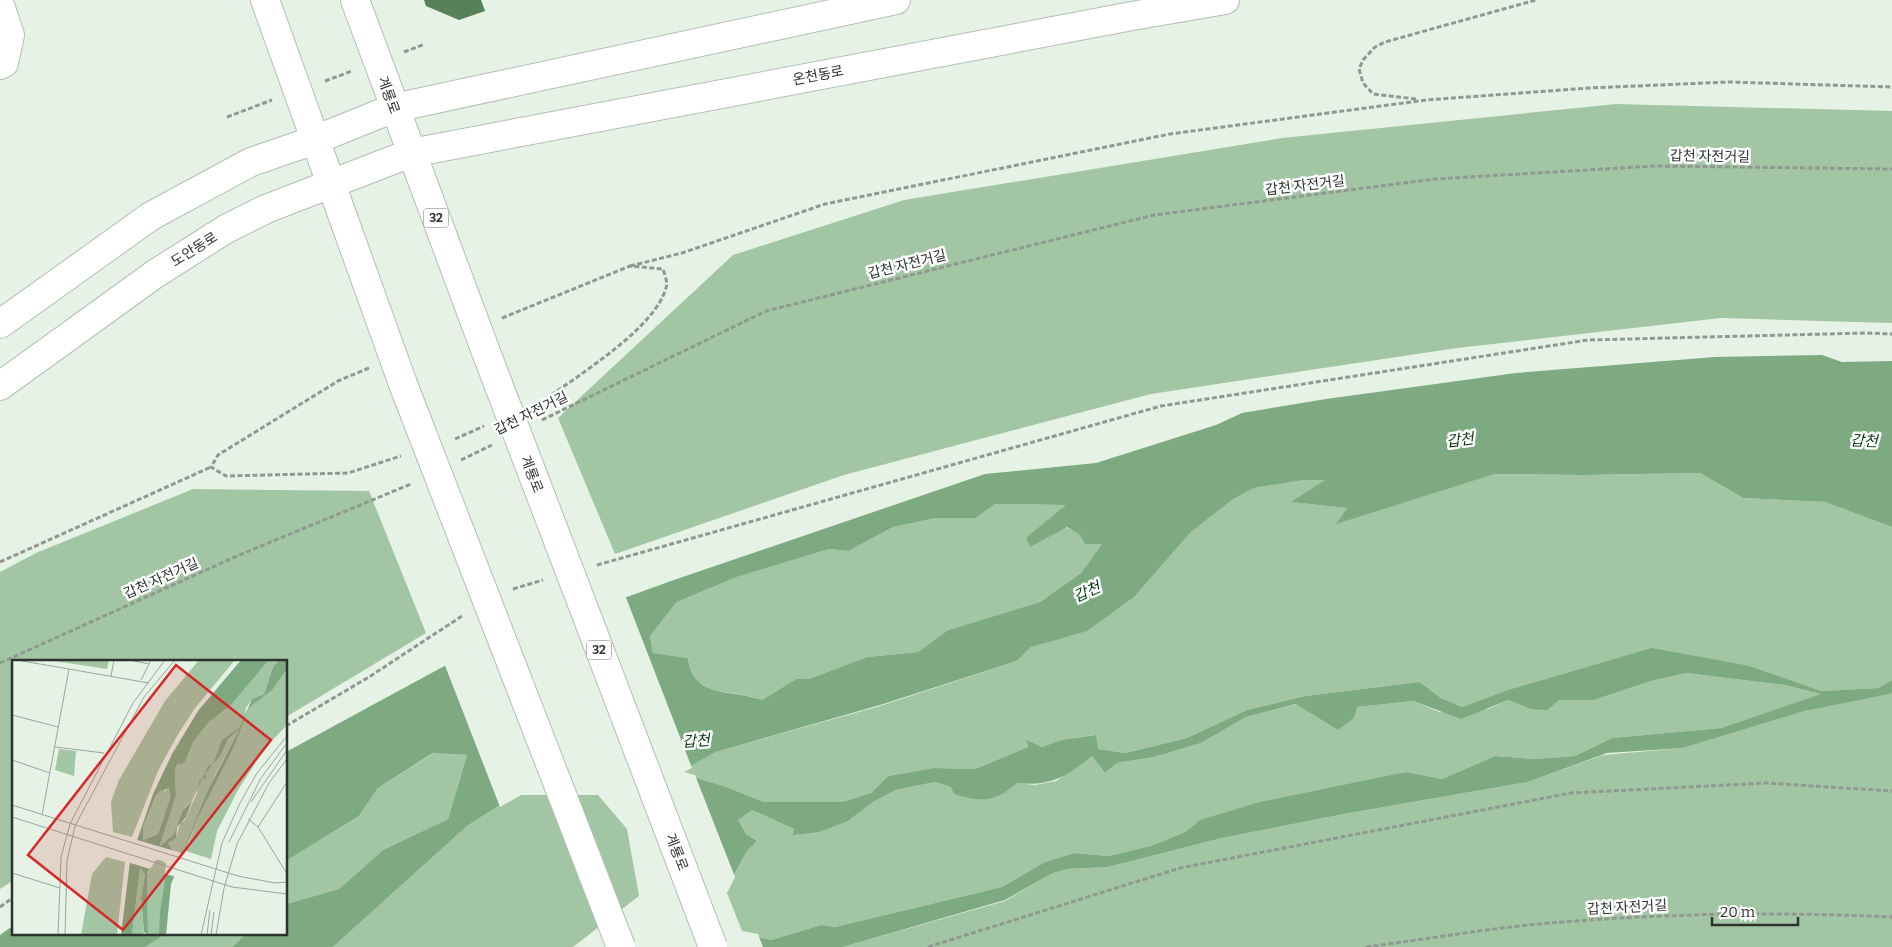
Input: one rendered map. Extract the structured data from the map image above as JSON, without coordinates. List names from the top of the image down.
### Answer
{
  "streets": {
    "main road": [
      "온천동로",
      "계룡로",
      "32",
      "도안동로"
    ],
    "path": ["갑천 자전거길"]
  },
  "crossings": [
    ["온천동로", "계룡로"],
    ["온천동로", "도안동로"],
    ["계룡로", "도안동로"]
  ],
  "water": ["갑천"],
  "scale_bar": "20 m"
}
